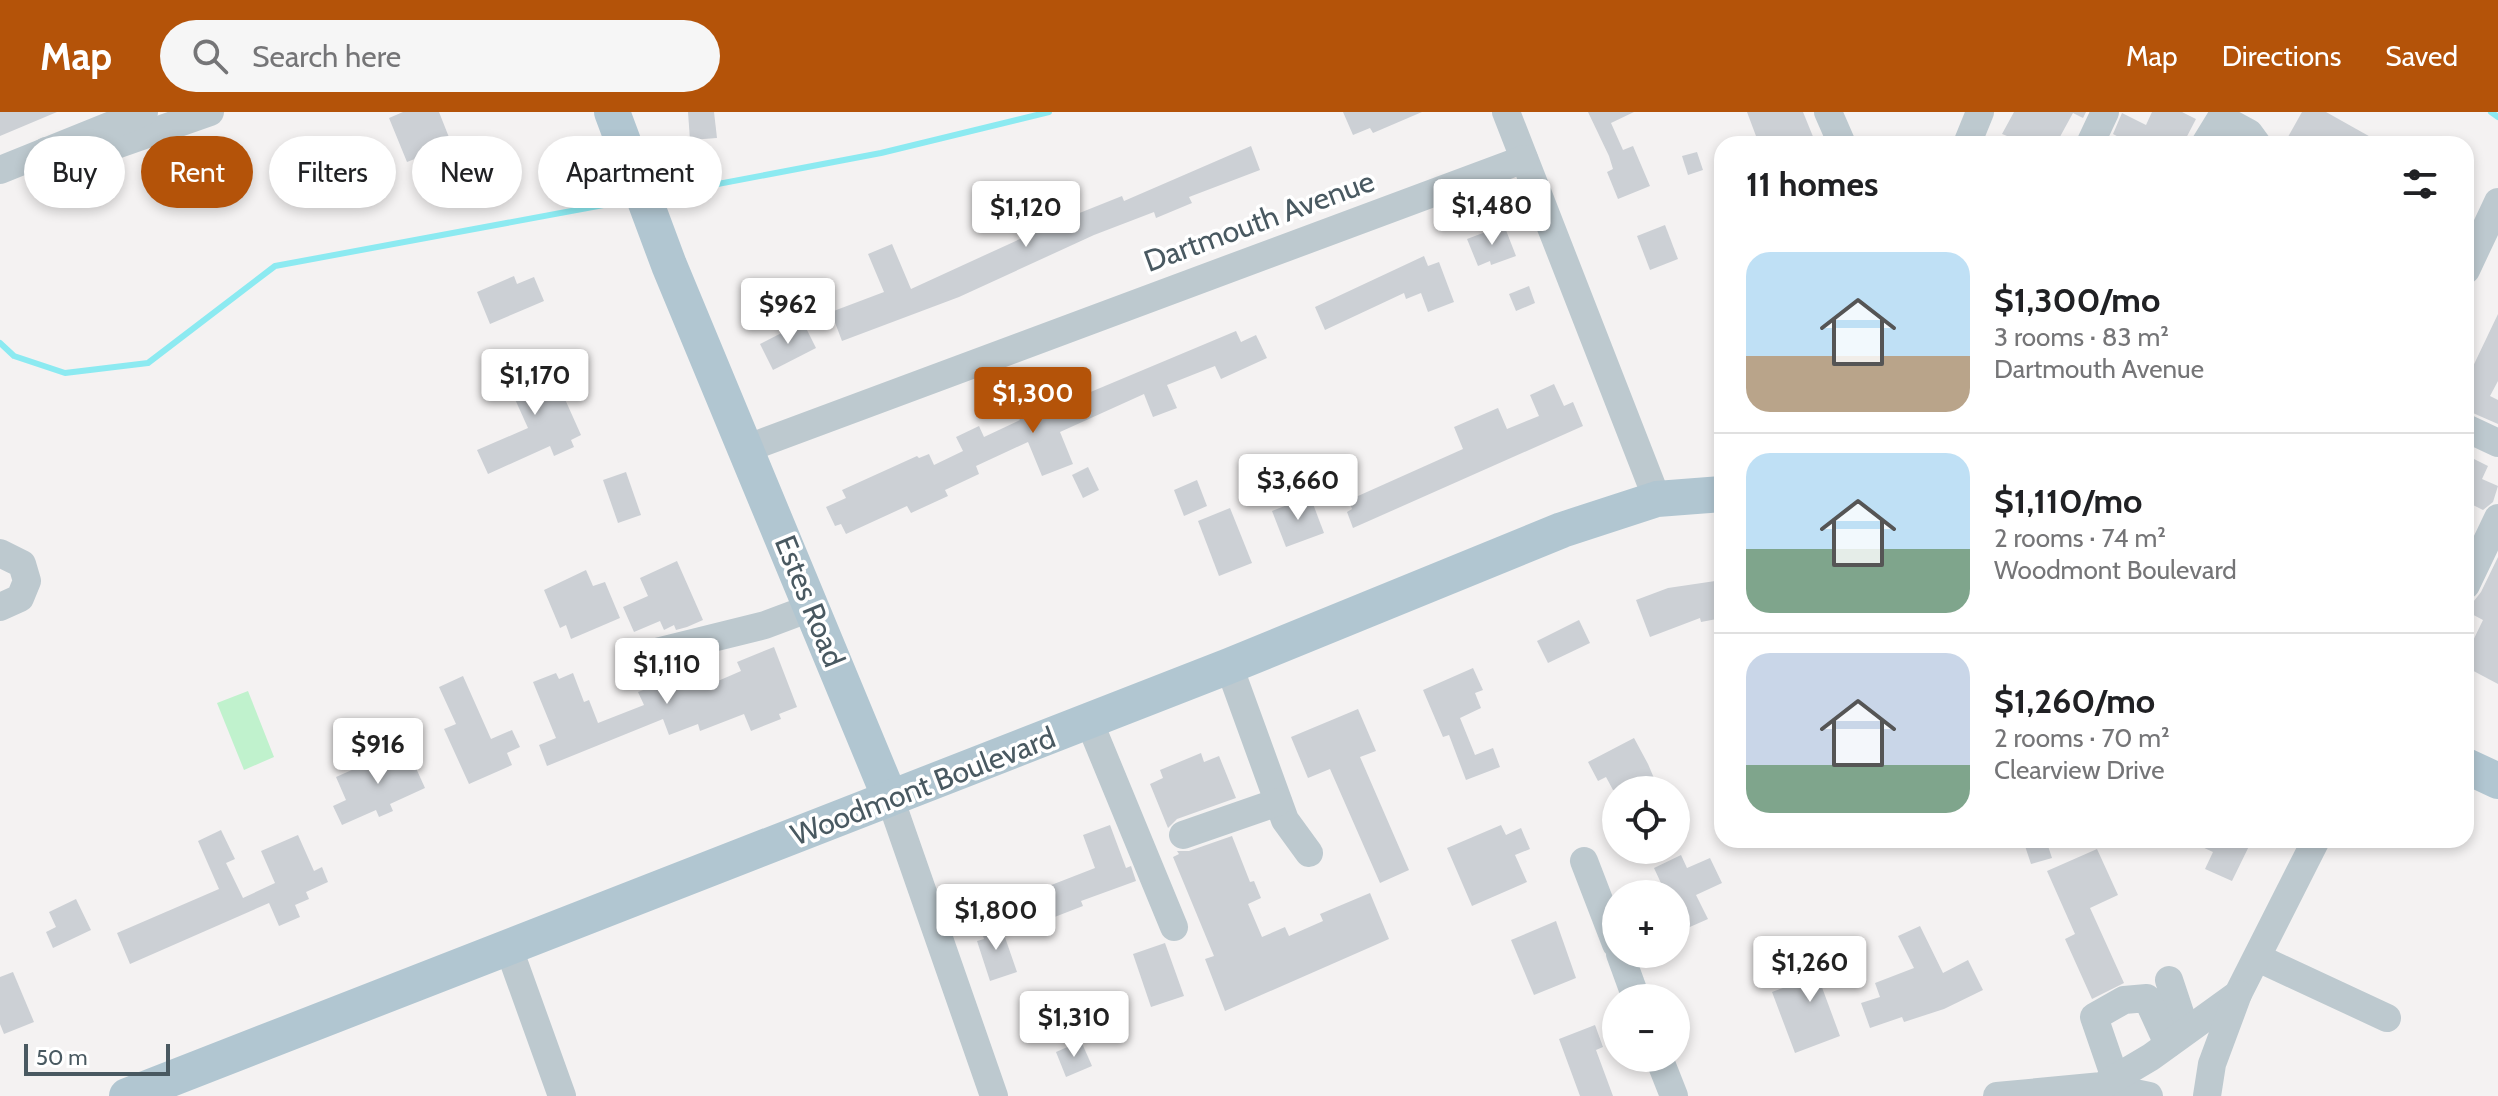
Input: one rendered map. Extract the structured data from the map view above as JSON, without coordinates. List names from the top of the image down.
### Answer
{
  "streets": {
    "main road": ["Estes Road", "Woodmont Boulevard"],
    "street": ["Dartmouth Avenue"]
  },
  "crossings": [
    ["Dartmouth Avenue", "Estes Road"],
    ["Estes Road", "Woodmont Boulevard"]
  ],
  "scale_bar": "50 m",
  "page": {
    "header": "Map",
    "search": "Search here",
    "nav": ["Map", "Directions", "Saved"],
    "chip": [
      "Buy",
      "Rent",
      "Filters",
      "New",
      "Apartment"
    ],
    "heading": "11 homes",
    "price": [
      "$1,480",
      "$1,120",
      "$962",
      "$1,170",
      "$1,300",
      "$3,660",
      "$1,110",
      "$916",
      "$1,800",
      "$1,260",
      "$1,310"
    ],
    "list": [
      {
        "name": "$1,300/mo",
        "note": "3 rooms · 83 m² · Dartmouth Avenue"
      },
      {
        "name": "$1,110/mo",
        "note": "2 rooms · 74 m² · Woodmont Boulevard"
      },
      {
        "name": "$1,260/mo",
        "note": "2 rooms · 70 m² · Clearview Drive"
      }
    ],
    "map_buttons": ["+", "−"],
    "scale": "50 m"
  }
}
